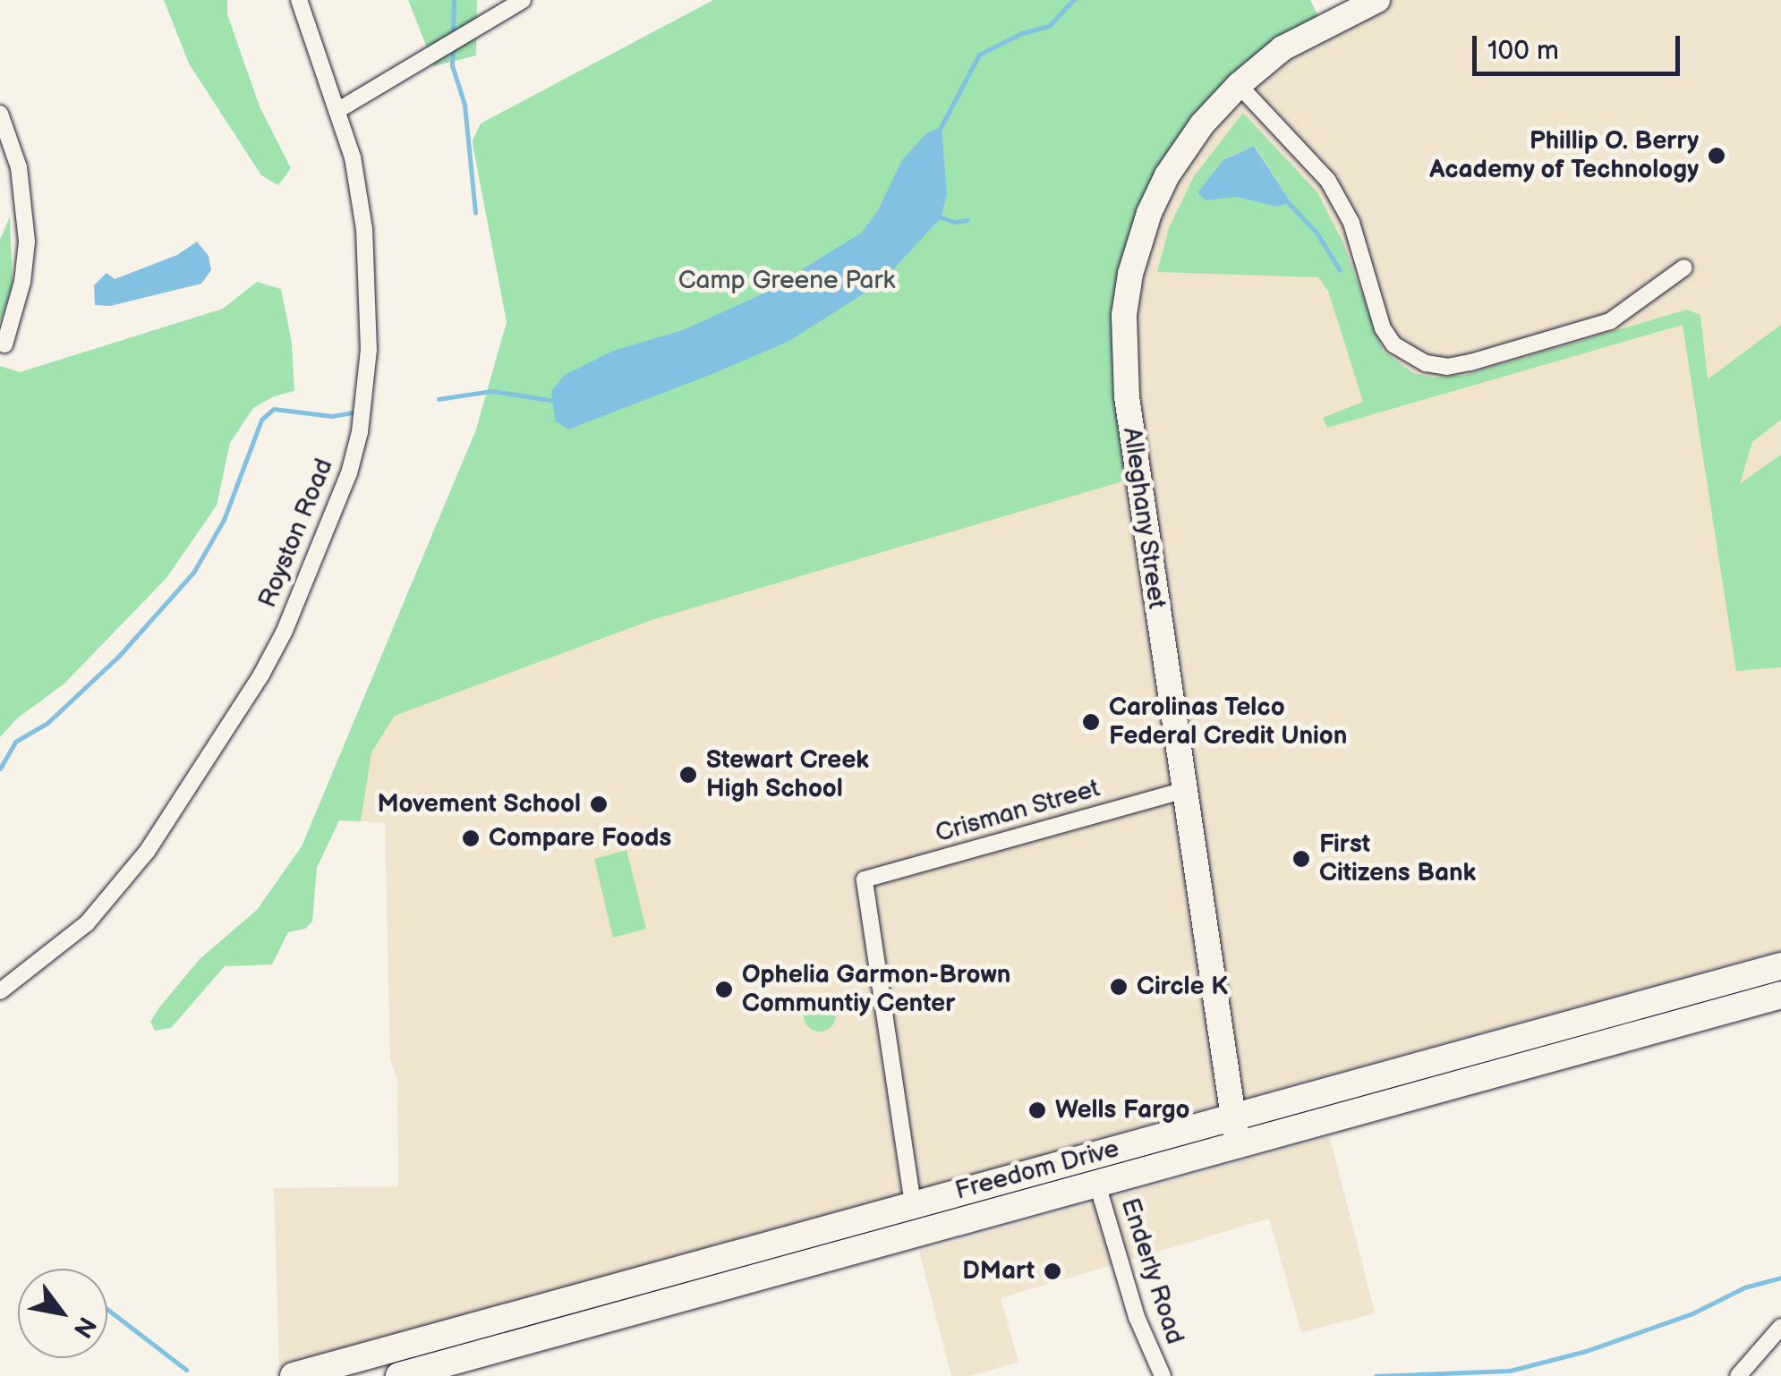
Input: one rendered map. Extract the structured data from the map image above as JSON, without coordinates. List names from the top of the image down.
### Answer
{
  "streets": {
    "main road": ["Freedom Drive"],
    "street": [
      "Alleghany Street",
      "Royston Road",
      "Crisman Street",
      "Enderly Road"
    ]
  },
  "crossings": [
    ["Alleghany Street", "Crisman Street"],
    ["Alleghany Street", "Freedom Drive"],
    ["Crisman Street", "Freedom Drive"],
    ["Freedom Drive", "Enderly Road"]
  ],
  "parks": ["Camp Greene Park"],
  "places": [
    "Phillip O. Berry Academy of Technology",
    "Carolinas Telco Federal Credit Union",
    "Stewart Creek High School",
    "Movement School",
    "Compare Foods",
    "First Citizens Bank",
    "Circle K",
    "Ophelia Garmon-Brown Communtiy Center",
    "Wells Fargo",
    "DMart"
  ],
  "scale_bar": "100 m",
  "north": "bottom right"
}
